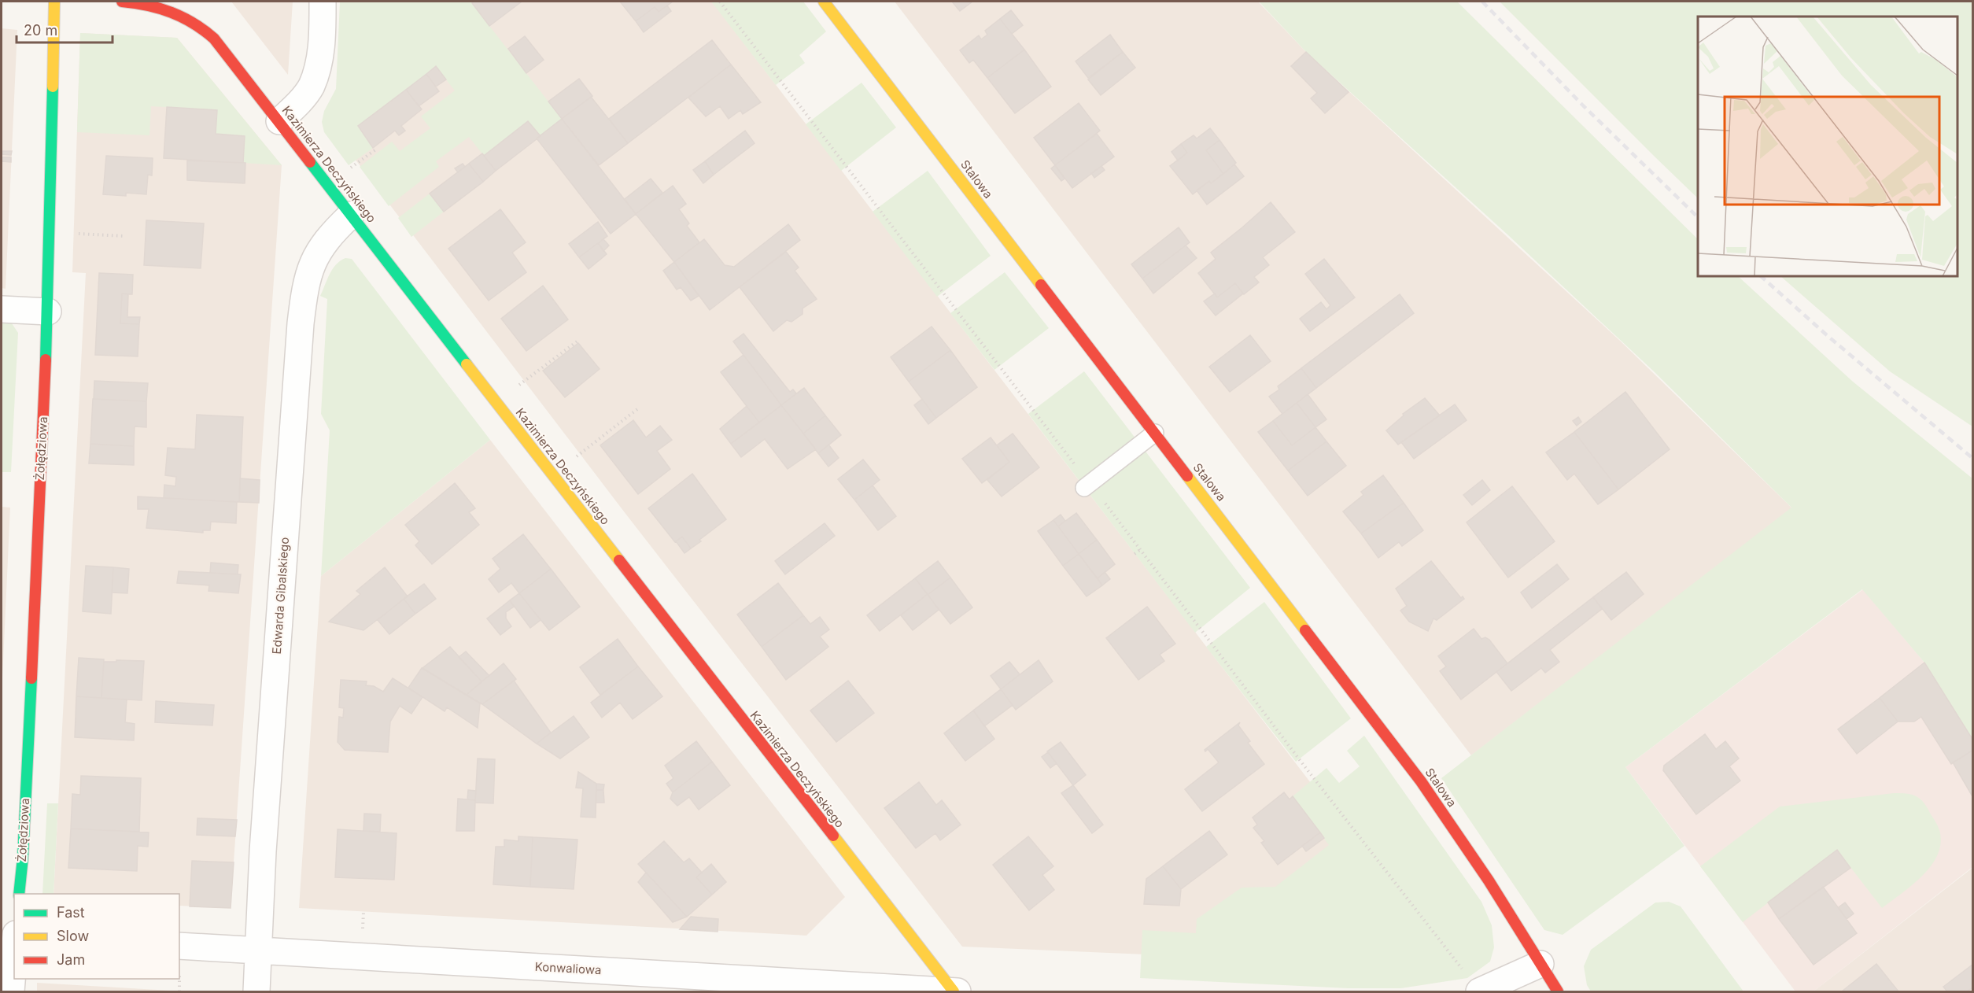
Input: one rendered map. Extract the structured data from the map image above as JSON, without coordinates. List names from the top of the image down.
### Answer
{
  "streets": {
    "street": [
      "Kazimierza Deczyńskiego",
      "Stalowa",
      "Żołędziowa",
      "Edwarda Gibalskiego",
      "Konwaliowa"
    ]
  },
  "crossings": [
    ["Kazimierza Deczyńskiego", "Edwarda Gibalskiego"],
    ["Kazimierza Deczyńskiego", "Konwaliowa"],
    ["Edwarda Gibalskiego", "Konwaliowa"]
  ],
  "legend": ["Fast", "Slow", "Jam"],
  "scale_bar": "20 m"
}
